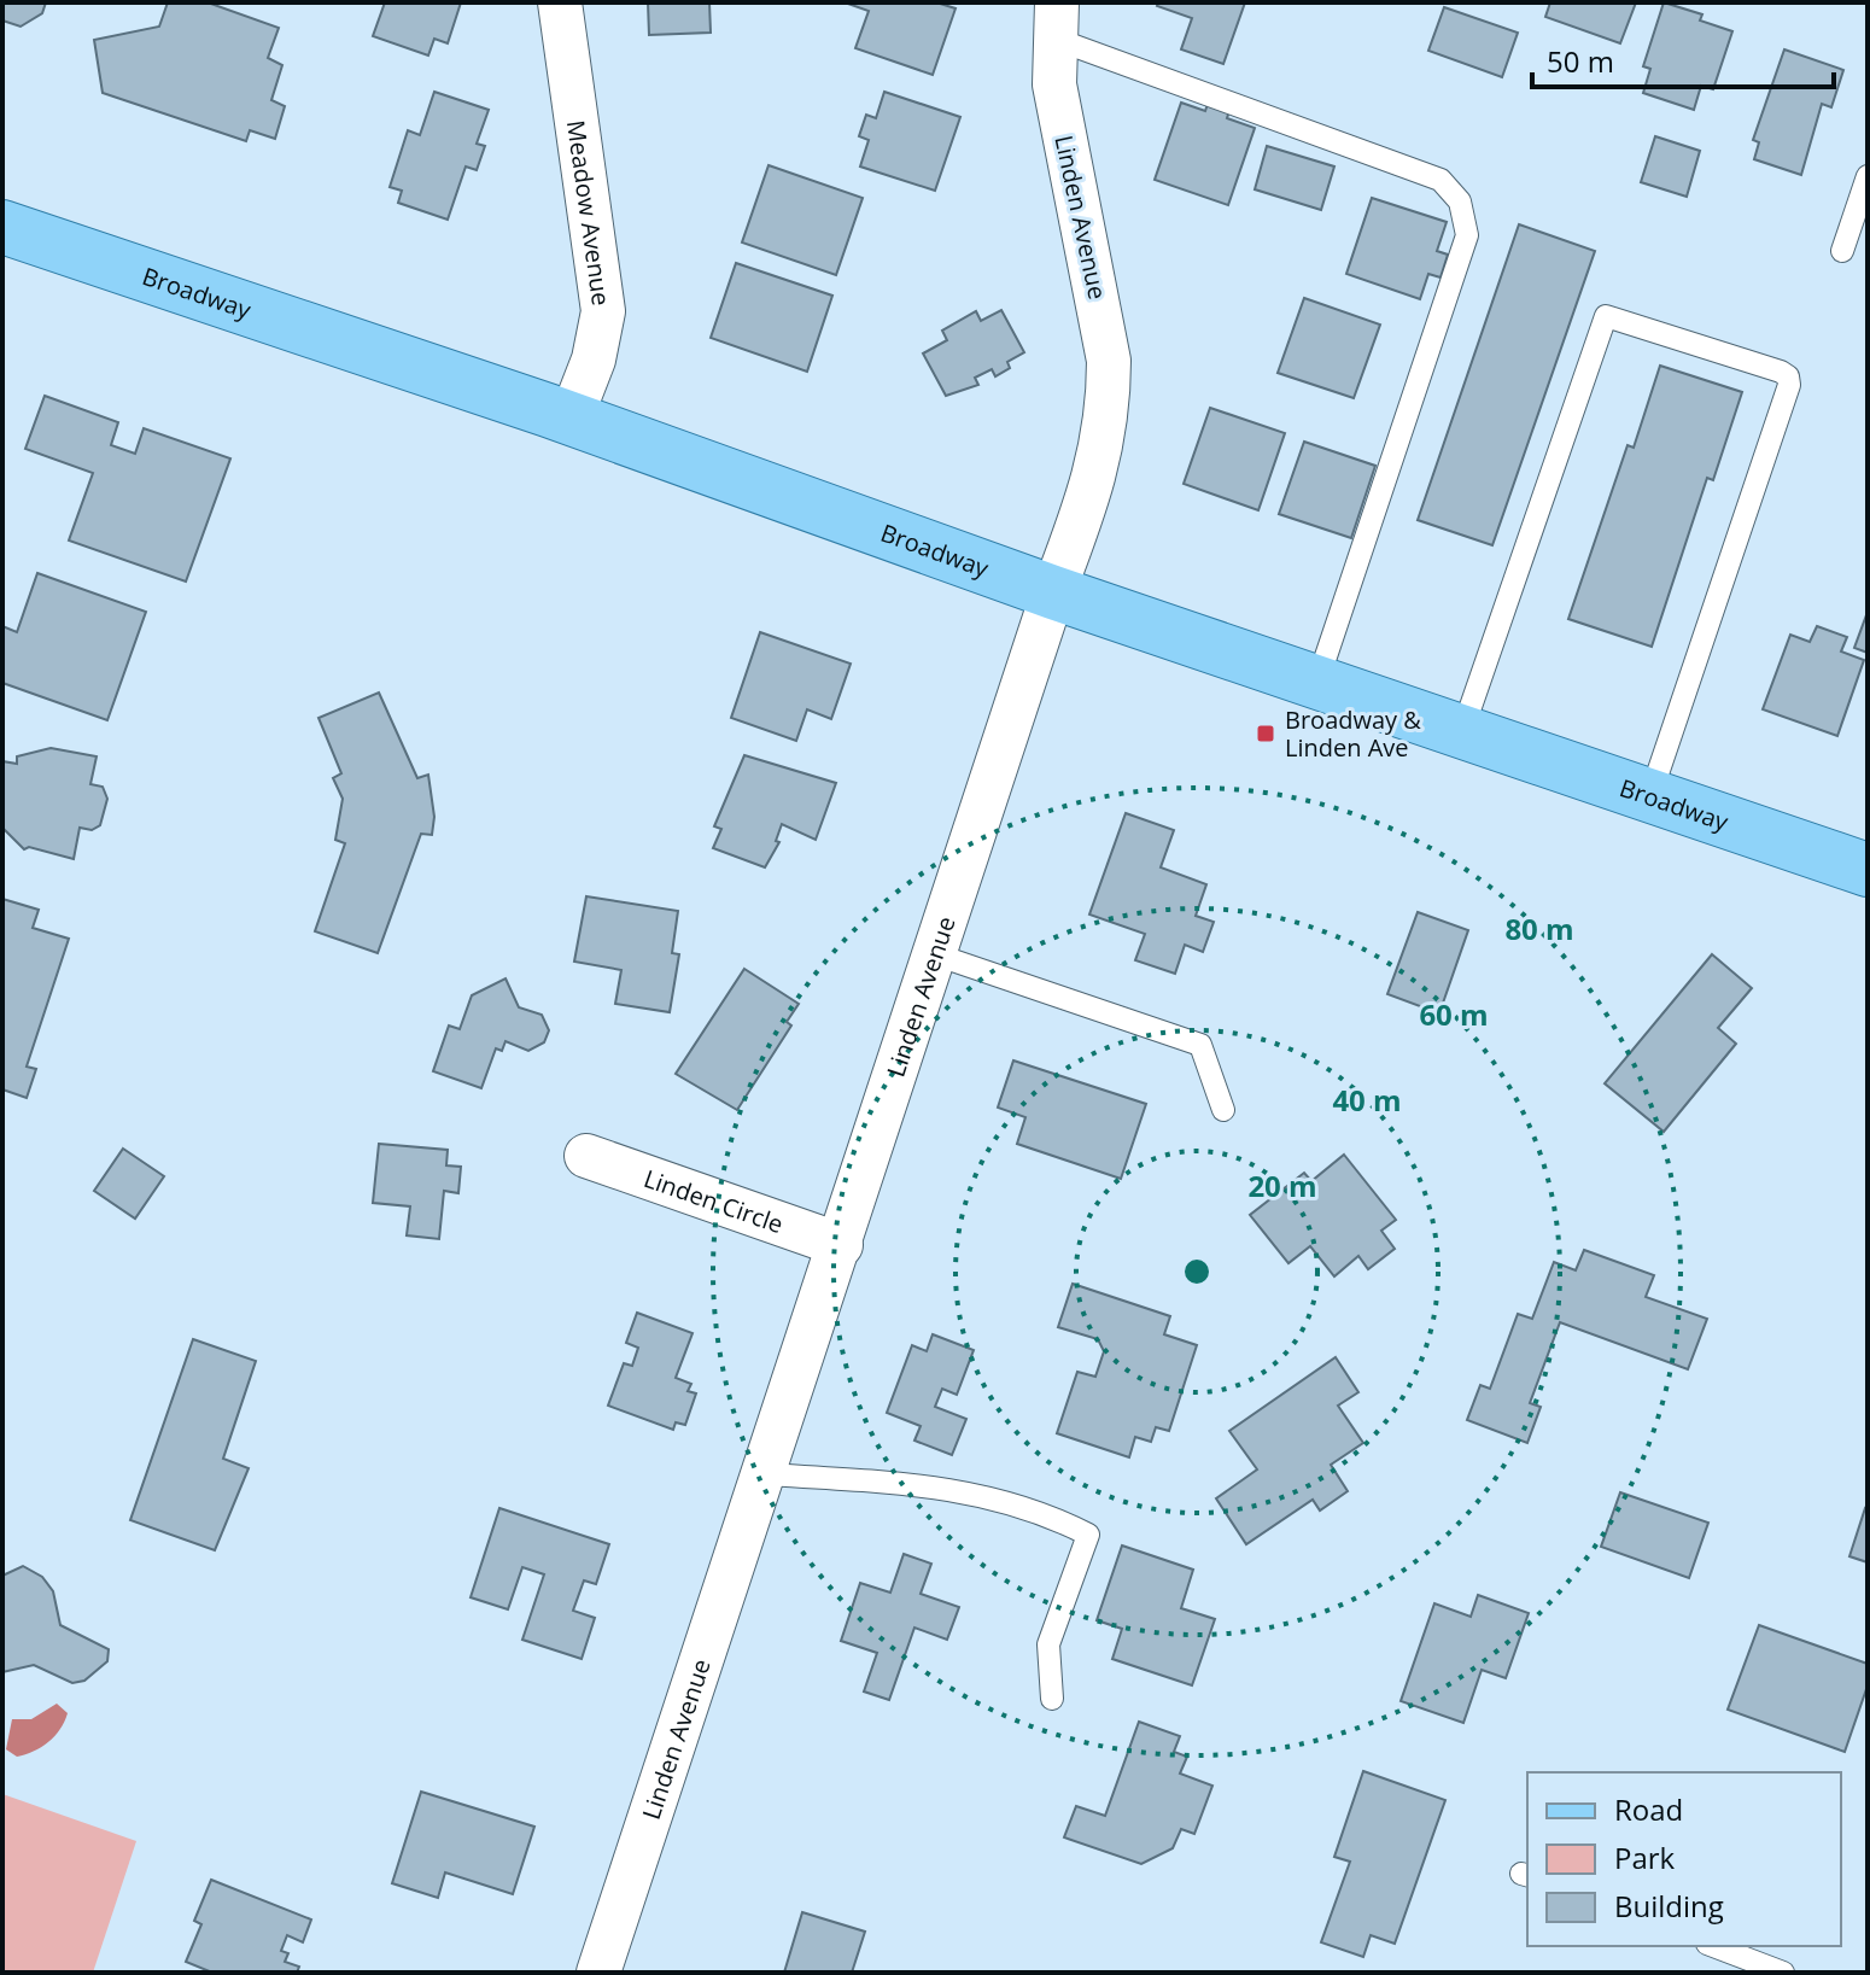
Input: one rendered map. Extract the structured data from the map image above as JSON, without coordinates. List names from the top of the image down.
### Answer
{
  "streets": {
    "main road": ["Broadway"],
    "street": ["Meadow Avenue", "Linden Avenue", "Linden Circle"]
  },
  "crossings": [
    ["Meadow Avenue", "Broadway"],
    ["Linden Avenue", "Broadway"],
    ["Linden Avenue", "Linden Circle"]
  ],
  "places": {
    "transit": ["Broadway & Linden Ave"]
  },
  "legend": ["Road", "Park", "Building"],
  "scale_bar": "50 m",
  "rings": [
    "80 m",
    "60 m",
    "40 m",
    "20 m"
  ]
}
